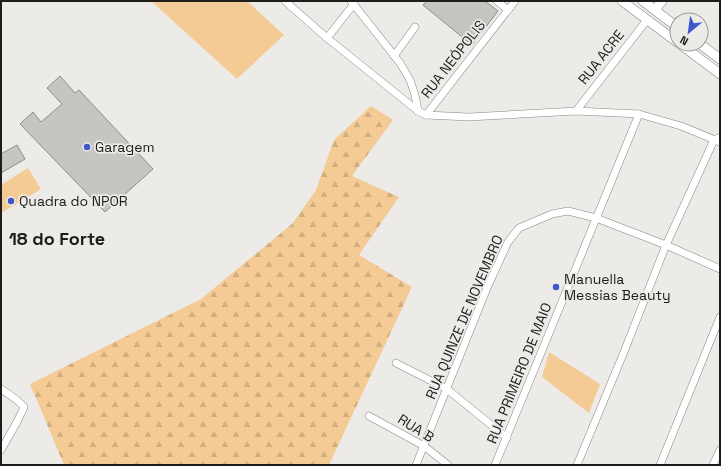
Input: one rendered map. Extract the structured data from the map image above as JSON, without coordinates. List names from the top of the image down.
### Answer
{
  "streets": {
    "street": [
      "RUA ACRE",
      "RUA NEÓPOLIS",
      "RUA QUINZE DE NOVEMBRO",
      "RUA PRIMEIRO DE MAIO",
      "RUA B"
    ]
  },
  "crossings": [
    ["RUA QUINZE DE NOVEMBRO", "RUA PRIMEIRO DE MAIO"],
    ["RUA QUINZE DE NOVEMBRO", "RUA B"]
  ],
  "districts": ["18 do Forte"],
  "places": ["Garagem", "Quadra do NPOR", "Manuella Messias Beauty"],
  "north": "bottom left"
}
